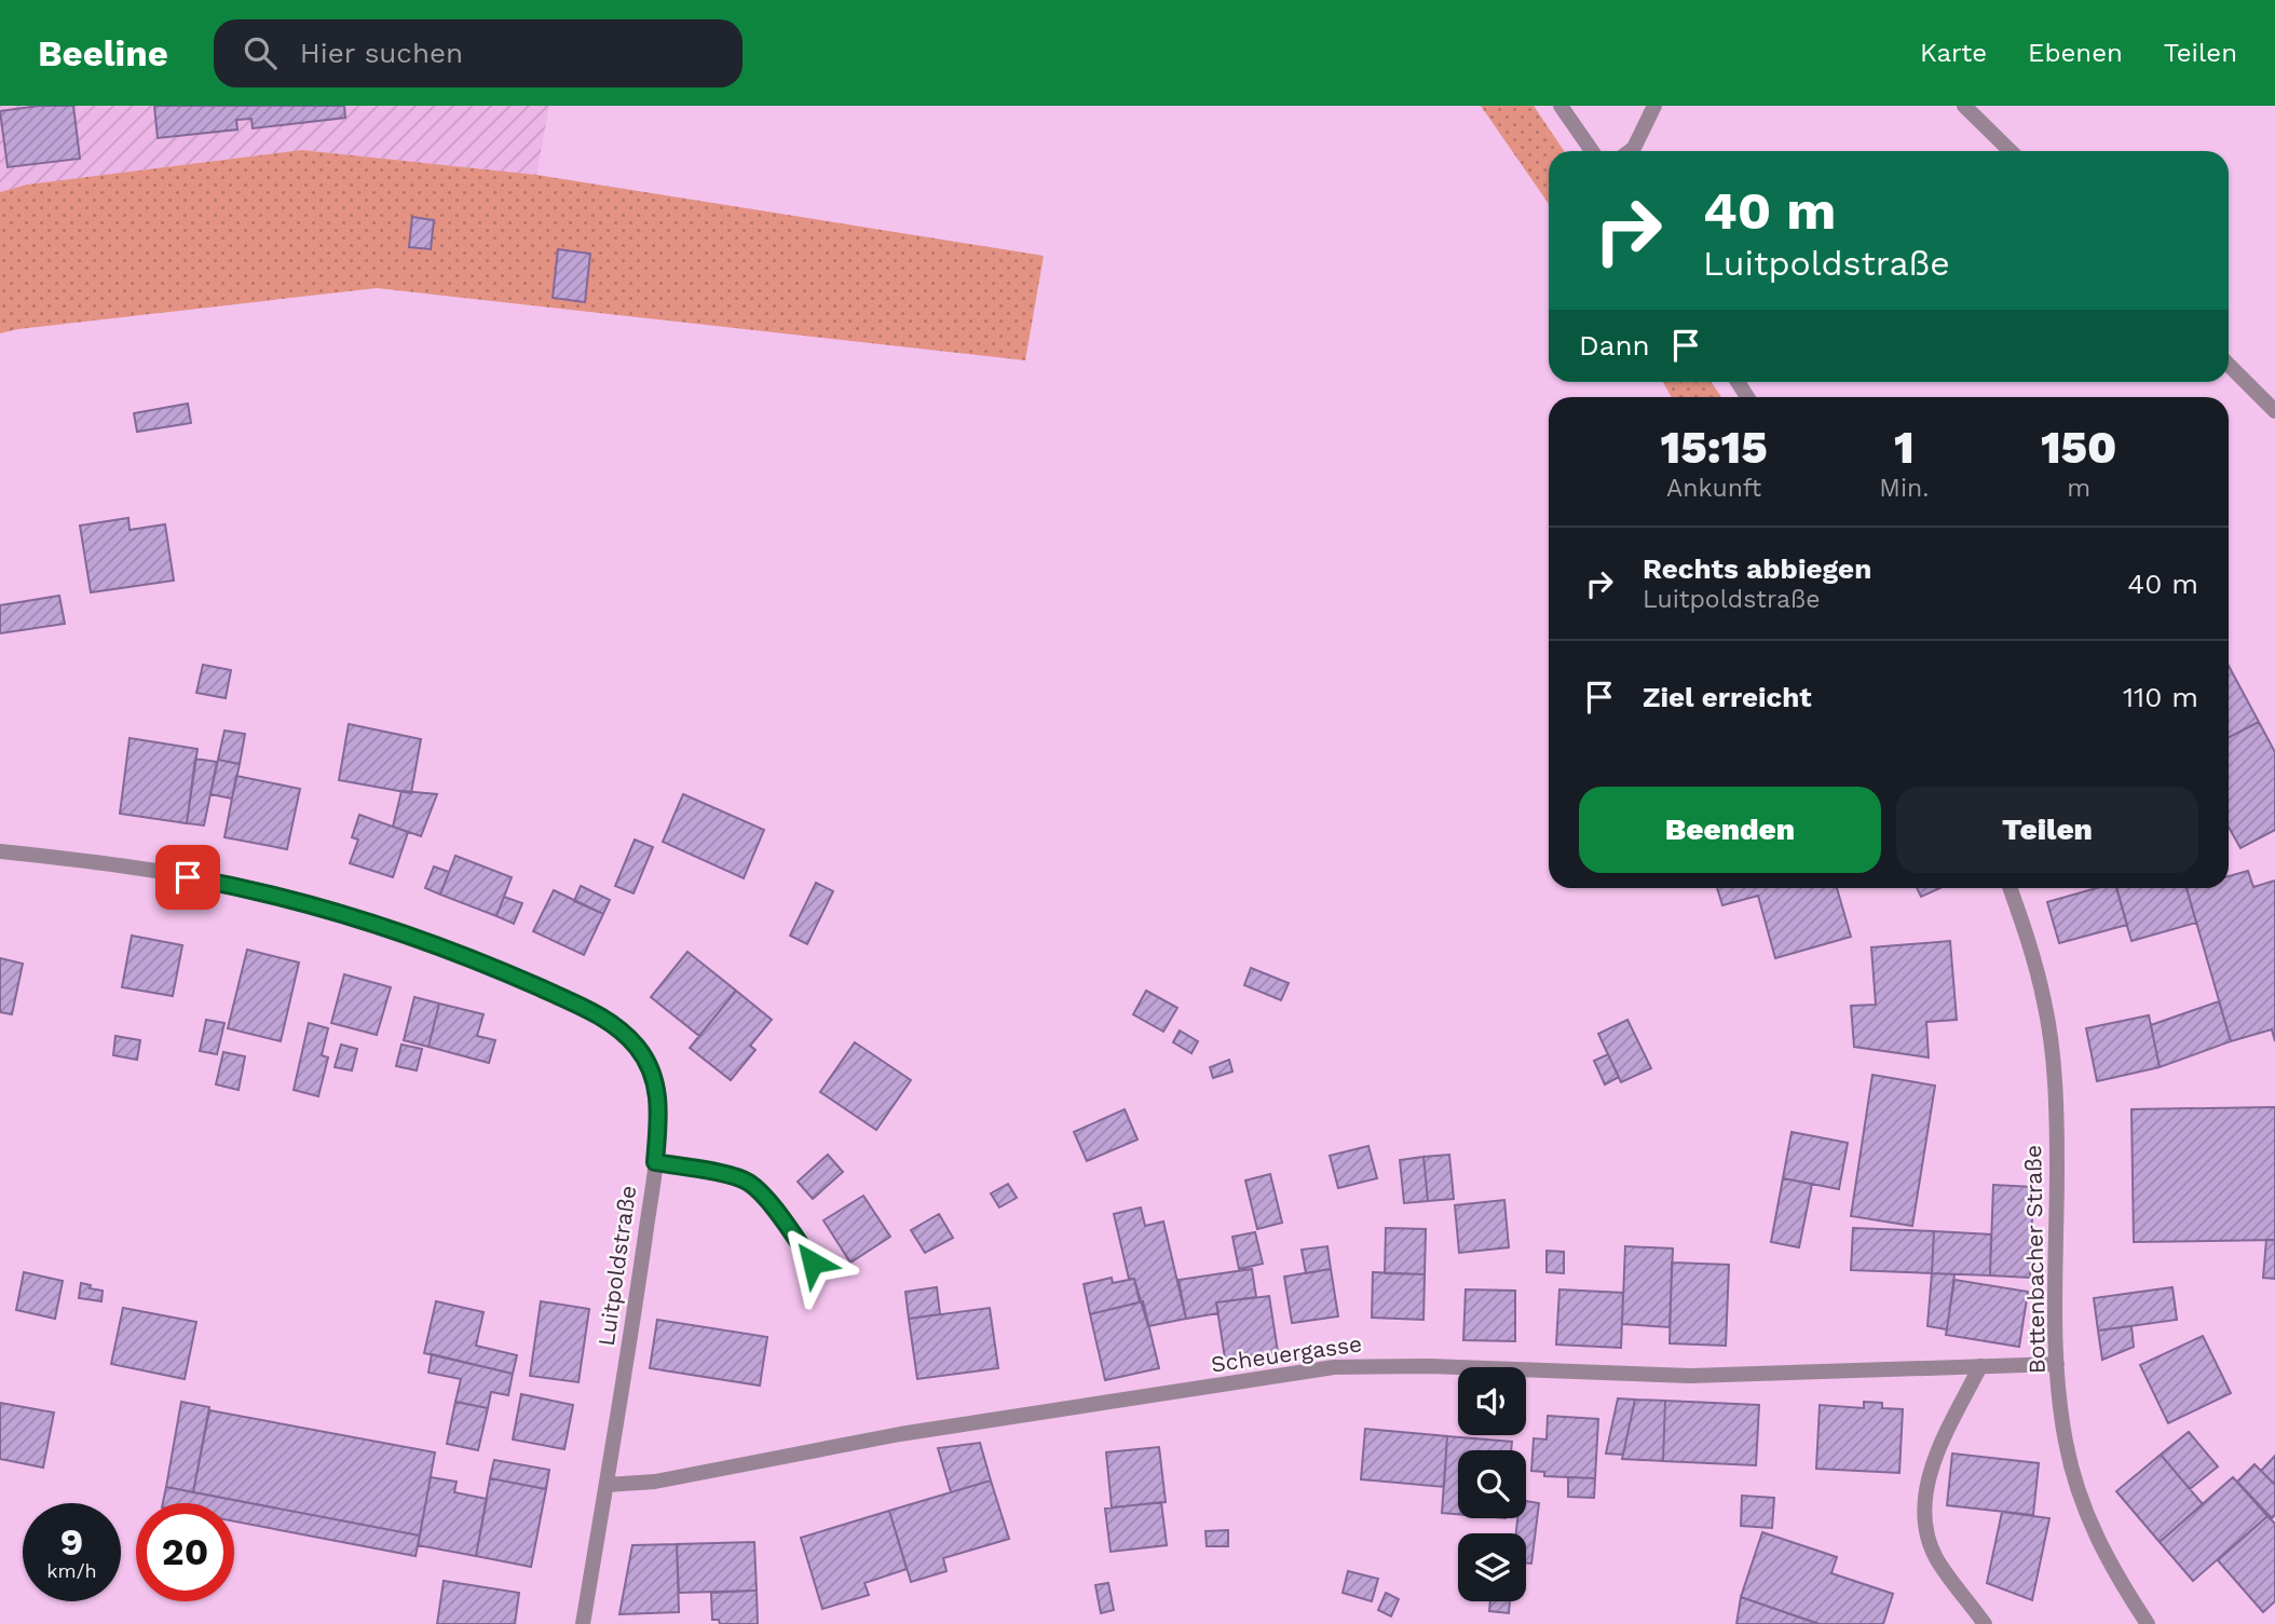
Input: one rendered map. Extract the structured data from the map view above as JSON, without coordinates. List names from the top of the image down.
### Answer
{
  "streets": {
    "street": ["Bottenbacher Straße", "Luitpoldstraße", "Scheuergasse"]
  },
  "crossings": [
    ["Bottenbacher Straße", "Scheuergasse"],
    ["Luitpoldstraße", "Scheuergasse"]
  ],
  "page": {
    "header": "Beeline",
    "search": "Hier suchen",
    "nav": ["Karte", "Ebenen", "Teilen"],
    "turn": ["40 m", "Luitpoldstraße"],
    "then": "Dann",
    "eta": [
      "15:15",
      "Ankunft",
      "1",
      "Min.",
      "150",
      "m"
    ],
    "list": [
      {
        "name": "Rechts abbiegen",
        "note": "Luitpoldstraße",
        "value": "40 m"
      },
      {
        "name": "Ziel erreicht",
        "value": "110 m"
      }
    ],
    "buttons": ["Beenden", "Teilen"],
    "speed": "9 km/h",
    "limit": "20"
  }
}
